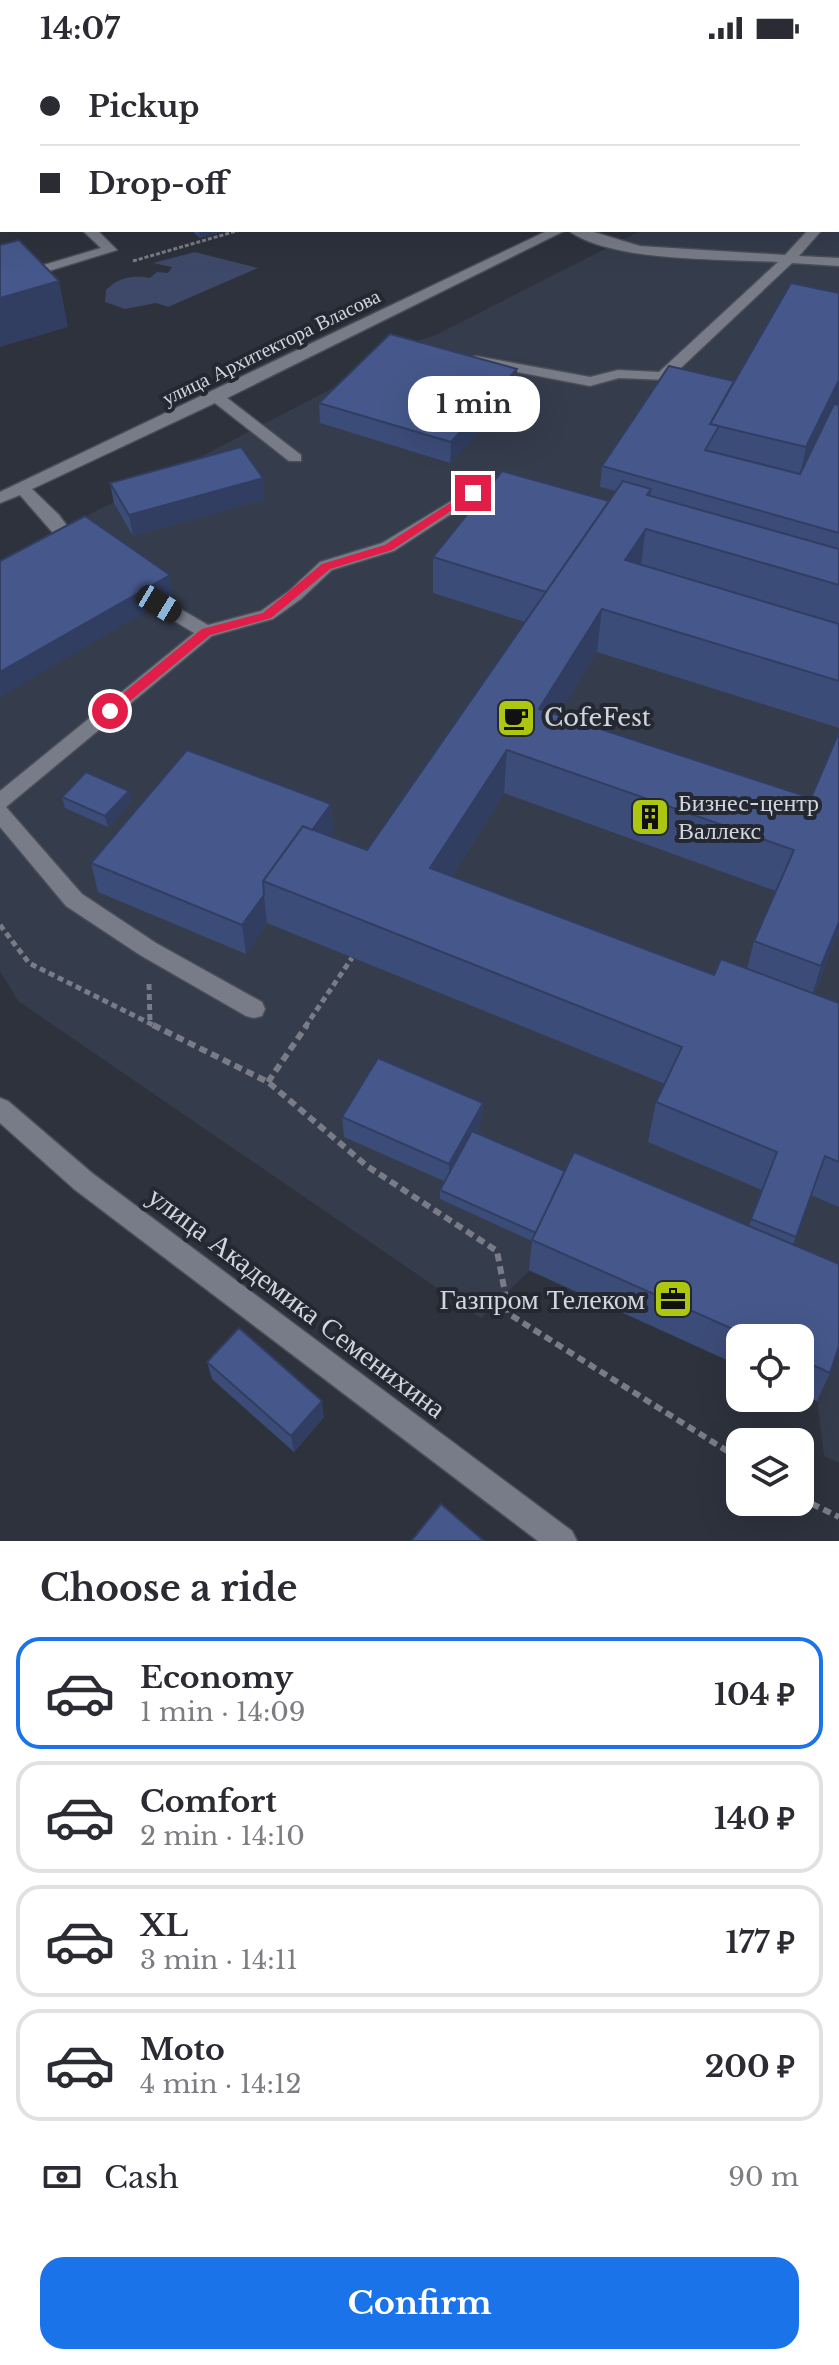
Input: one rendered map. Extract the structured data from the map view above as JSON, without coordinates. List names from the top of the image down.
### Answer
{
  "streets": {
    "street": ["улица Архитектора Власова", "улица Академика Семенихина"]
  },
  "places": {
    "cafe": ["CofeFest"],
    "building": ["Бизнес-центр Валлекс"],
    "office": ["Газпром Телеком"]
  },
  "page": {
    "status": "14:07",
    "banner": ["Pickup", "Drop-off"],
    "bubble": "1 min",
    "heading": "Choose a ride",
    "list": [
      {
        "name": "Economy",
        "note": "1 min · 14:09",
        "value": "104 ₽"
      },
      {
        "name": "Comfort",
        "note": "2 min · 14:10",
        "value": "140 ₽"
      },
      {
        "name": "XL",
        "note": "3 min · 14:11",
        "value": "177 ₽"
      },
      {
        "name": "Moto",
        "note": "4 min · 14:12",
        "value": "200 ₽"
      }
    ],
    "pay": ["Cash", "90 m"],
    "buttons": "Confirm"
  }
}
